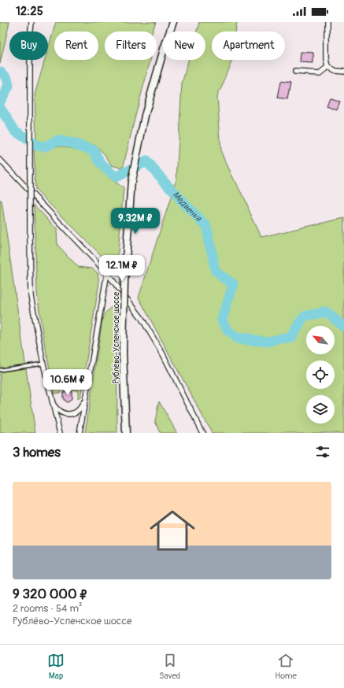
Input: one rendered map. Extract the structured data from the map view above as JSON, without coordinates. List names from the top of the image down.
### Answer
{
  "streets": {
    "main road": ["Рублёво-Успенское шоссе"]
  },
  "water": ["Медвенка"],
  "north": "top left",
  "page": {
    "status": "12:25",
    "chip": [
      "Buy",
      "Rent",
      "Filters",
      "New",
      "Apartment"
    ],
    "price": ["9.32M ₽", "12.1M ₽", "10.6M ₽"],
    "heading": "3 homes",
    "list": [
      {
        "name": "9 320 000 ₽",
        "note": "2 rooms · 54 m² · Рублёво-Успенское шоссе"
      }
    ],
    "tabs": ["Map", "Saved", "Home"]
  }
}
